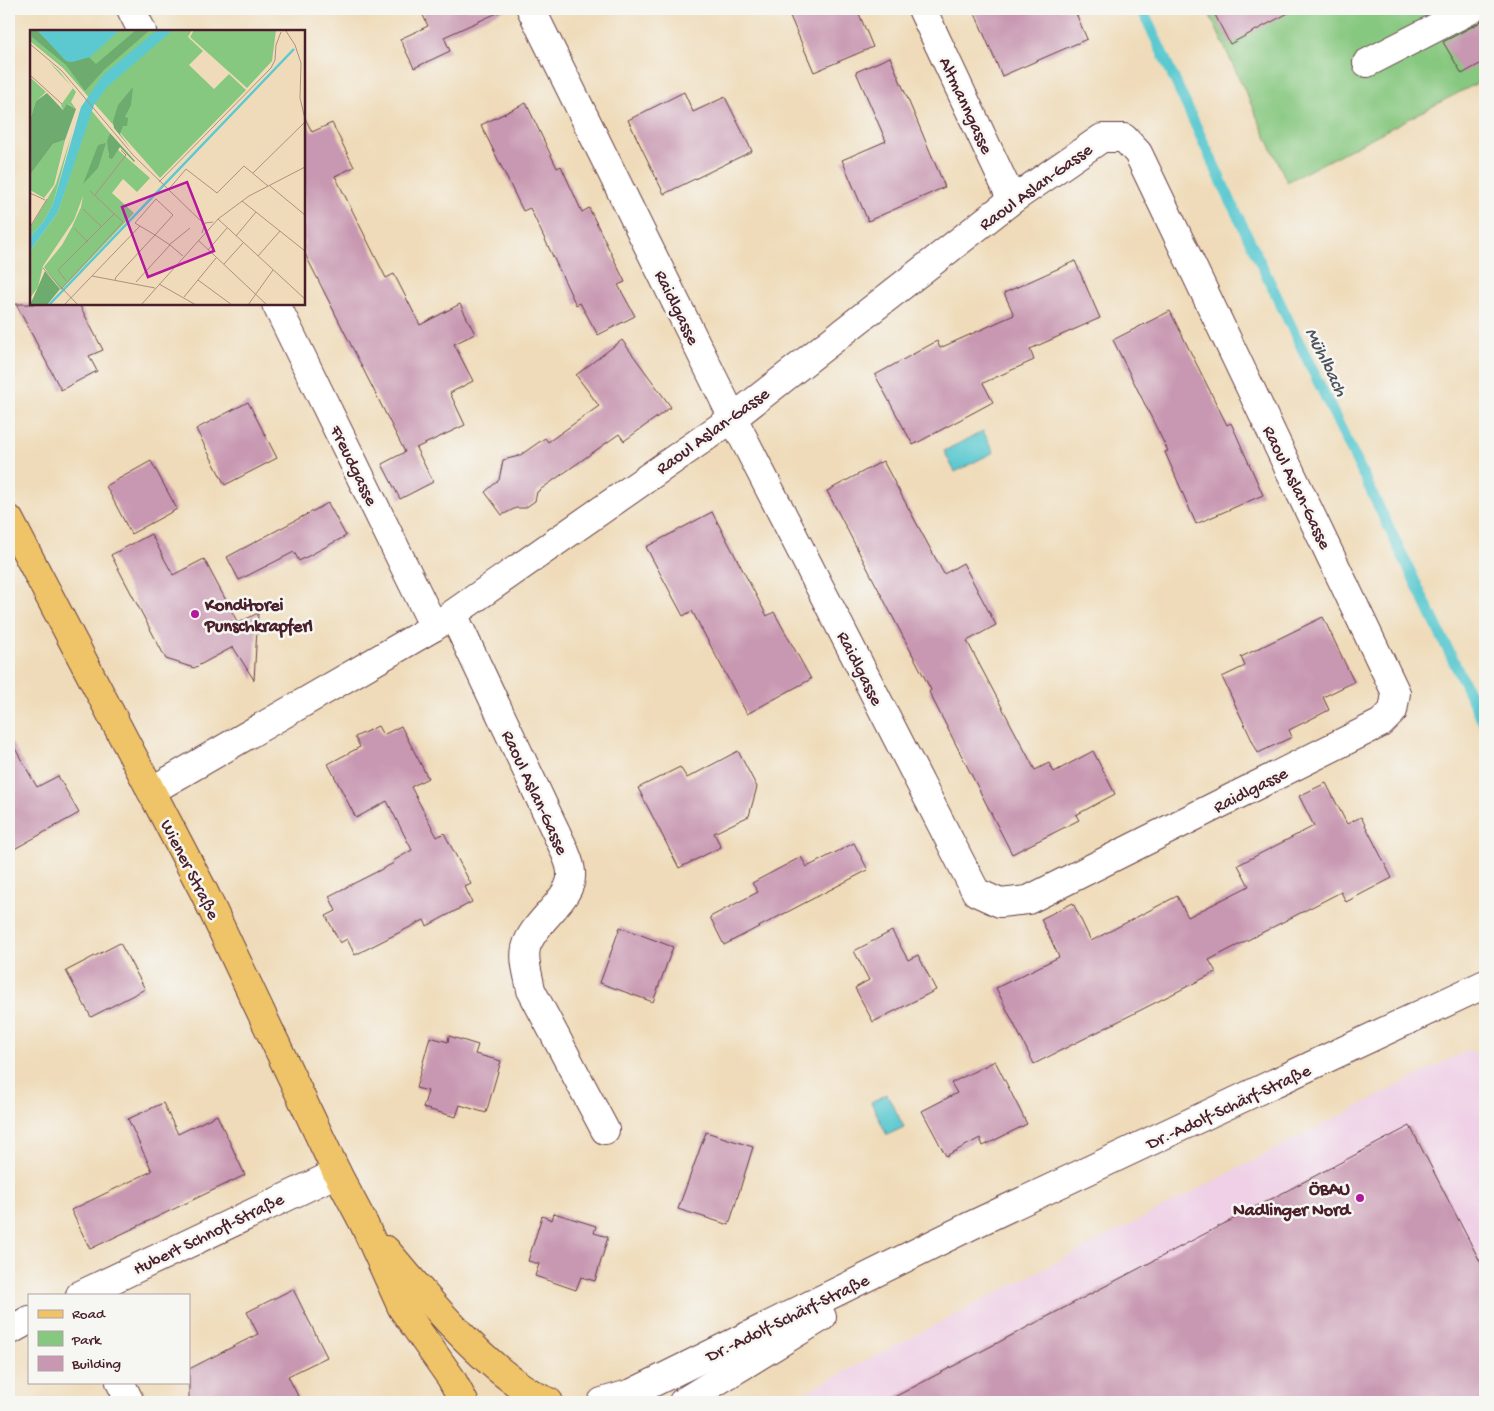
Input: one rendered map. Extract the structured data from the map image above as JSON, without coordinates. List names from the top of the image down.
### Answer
{
  "streets": {
    "main road": ["Wiener Straße"],
    "street": [
      "Altmanngasse",
      "Raoul Aslan-Gasse",
      "Raidlgasse",
      "Freudgasse",
      "Dr.-Adolf-Schärf-Straße",
      "Hubert Schnofl-Straße"
    ]
  },
  "crossings": [
    ["Altmanngasse", "Raoul Aslan-Gasse"],
    ["Raoul Aslan-Gasse", "Raidlgasse"],
    ["Raoul Aslan-Gasse", "Freudgasse"],
    ["Raoul Aslan-Gasse", "Wiener Straße"],
    ["Wiener Straße", "Hubert Schnofl-Straße"]
  ],
  "water": ["Mühlbach"],
  "places": ["Konditorei Punschkrapferl", "ÖBAU Nadlinger Nord"],
  "legend": ["Road", "Park", "Building"]
}
